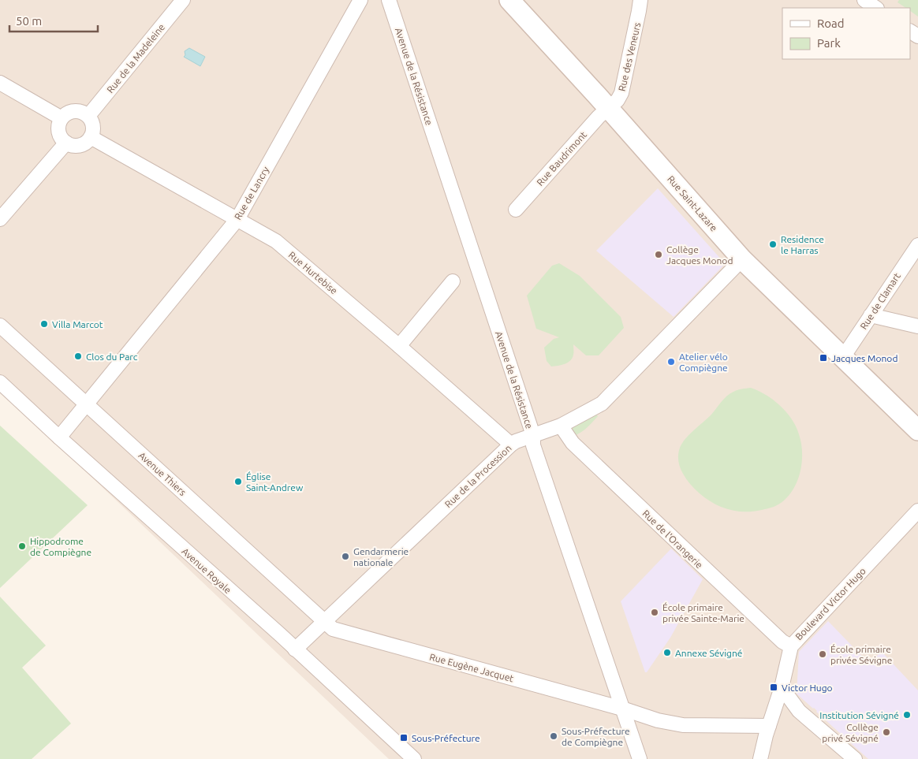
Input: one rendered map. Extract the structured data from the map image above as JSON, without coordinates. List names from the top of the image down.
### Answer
{
  "streets": {
    "main road": ["Rue Saint-Lazare"],
    "street": [
      "Rue des Veneurs",
      "Rue de la Madeleine",
      "Avenue de la Résistance",
      "Rue Baudrimont",
      "Rue de Lancry",
      "Rue Hurtebise",
      "Rue de Clamart",
      "Avenue Thiers",
      "Rue de la Procession",
      "Rue de l'Orangerie",
      "Avenue Royale",
      "Boulevard Victor Hugo",
      "Rue Eugène Jacquet"
    ]
  },
  "crossings": [
    ["Rue des Veneurs", "Rue Baudrimont"],
    ["Rue des Veneurs", "Rue Saint-Lazare"],
    ["Rue de la Madeleine", "Rue Hurtebise"],
    ["Avenue de la Résistance", "Rue de la Procession"],
    ["Avenue de la Résistance", "Rue Eugène Jacquet"],
    ["Rue Baudrimont", "Rue Saint-Lazare"],
    ["Rue de Lancry", "Rue Hurtebise"],
    ["Rue de Lancry", "Avenue Thiers"],
    ["Rue de Lancry", "Avenue Royale"],
    ["Rue Saint-Lazare", "Rue de Clamart"],
    ["Rue Saint-Lazare", "Rue de la Procession"],
    ["Rue Hurtebise", "Rue de la Procession"],
    ["Avenue Thiers", "Rue de la Procession"],
    ["Avenue Thiers", "Rue Eugène Jacquet"],
    ["Rue de la Procession", "Rue de l'Orangerie"],
    ["Rue de la Procession", "Avenue Royale"],
    ["Rue de la Procession", "Rue Eugène Jacquet"],
    ["Rue de l'Orangerie", "Boulevard Victor Hugo"],
    ["Boulevard Victor Hugo", "Rue Eugène Jacquet"]
  ],
  "places": {
    "other": [
      "Residence le Harras",
      "Collège Jacques Monod",
      "Villa Marcot",
      "Clos du Parc",
      "Atelier vélo Compiègne",
      "Église Saint-Andrew",
      "Hippodrome de Compiègne",
      "Gendarmerie nationale",
      "École primaire privée Sainte-Marie",
      "Annexe Sévigné",
      "École primaire privée Sévigne",
      "Institution Sévigné",
      "Collège privé Sévigné",
      "Sous-Préfecture de Compiègne"
    ],
    "transit": ["Jacques Monod", "Victor Hugo", "Sous-Préfecture"]
  },
  "legend": ["Road", "Park"],
  "scale_bar": "50 m"
}
